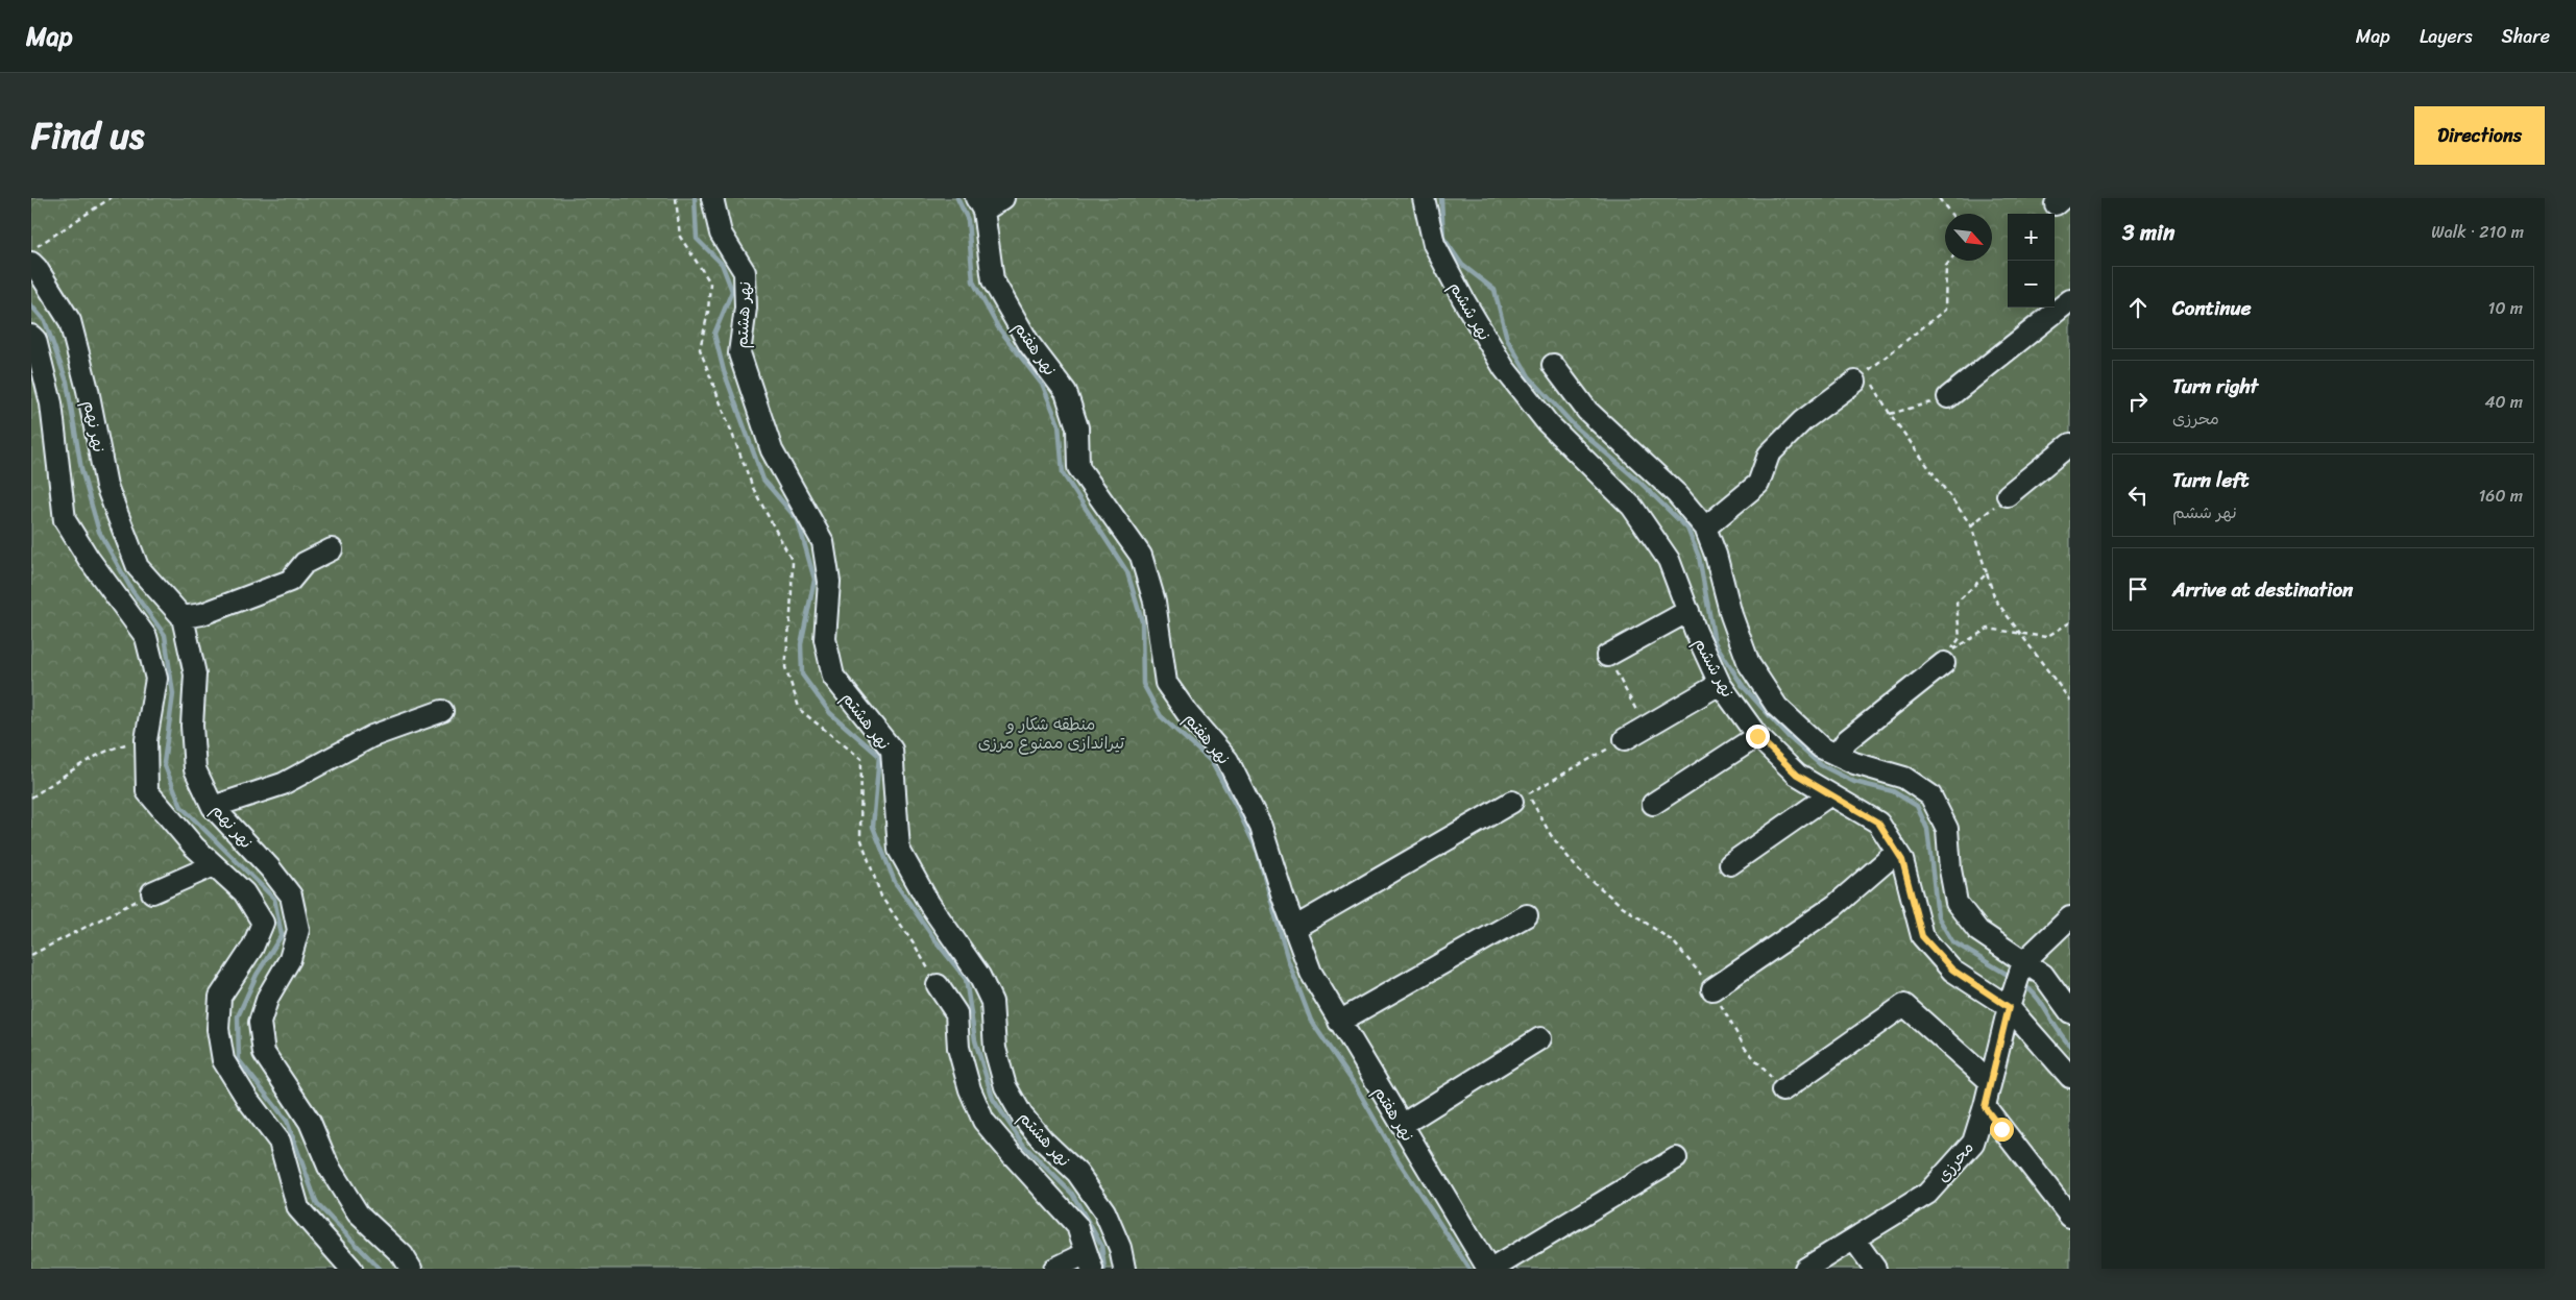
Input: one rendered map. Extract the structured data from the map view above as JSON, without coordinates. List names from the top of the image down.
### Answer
{
  "streets": {
    "street": [
      "نهر ششم",
      "نهر هشتم",
      "نهر هفتم",
      "نهر نهم",
      "محرزی"
    ]
  },
  "crossings": [
    ["نهر ششم", "محرزی"]
  ],
  "parks": ["منطقه شکار و تیراندازی ممنوع مرزی"],
  "north": "bottom right",
  "page": {
    "header": "Map",
    "nav": ["Map", "Layers", "Share"],
    "title": "Find us",
    "buttons": "Directions",
    "heading": ["3 min", "Walk · 210 m"],
    "map_buttons": ["+", "−"],
    "list": [
      ["Continue", "10 m"],
      ["Turn right", "محرزی", "40 m"],
      ["Turn left", "نهر ششم", "160 m"],
      "Arrive at destination"
    ]
  }
}
